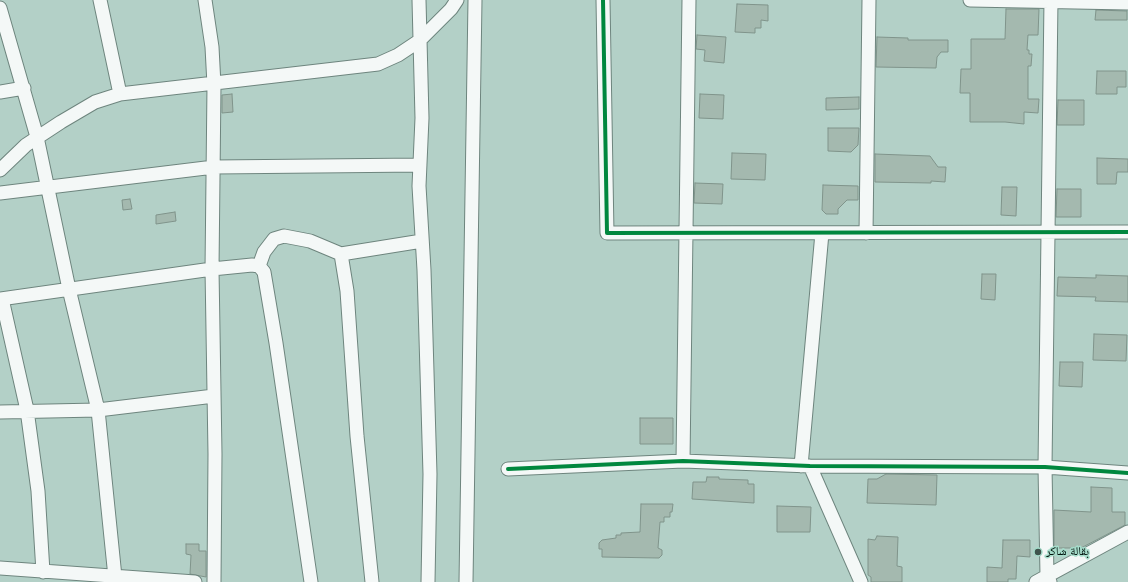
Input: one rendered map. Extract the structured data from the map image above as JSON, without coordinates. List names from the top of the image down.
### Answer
{
  "places": ["بقالة شاكر"]
}
